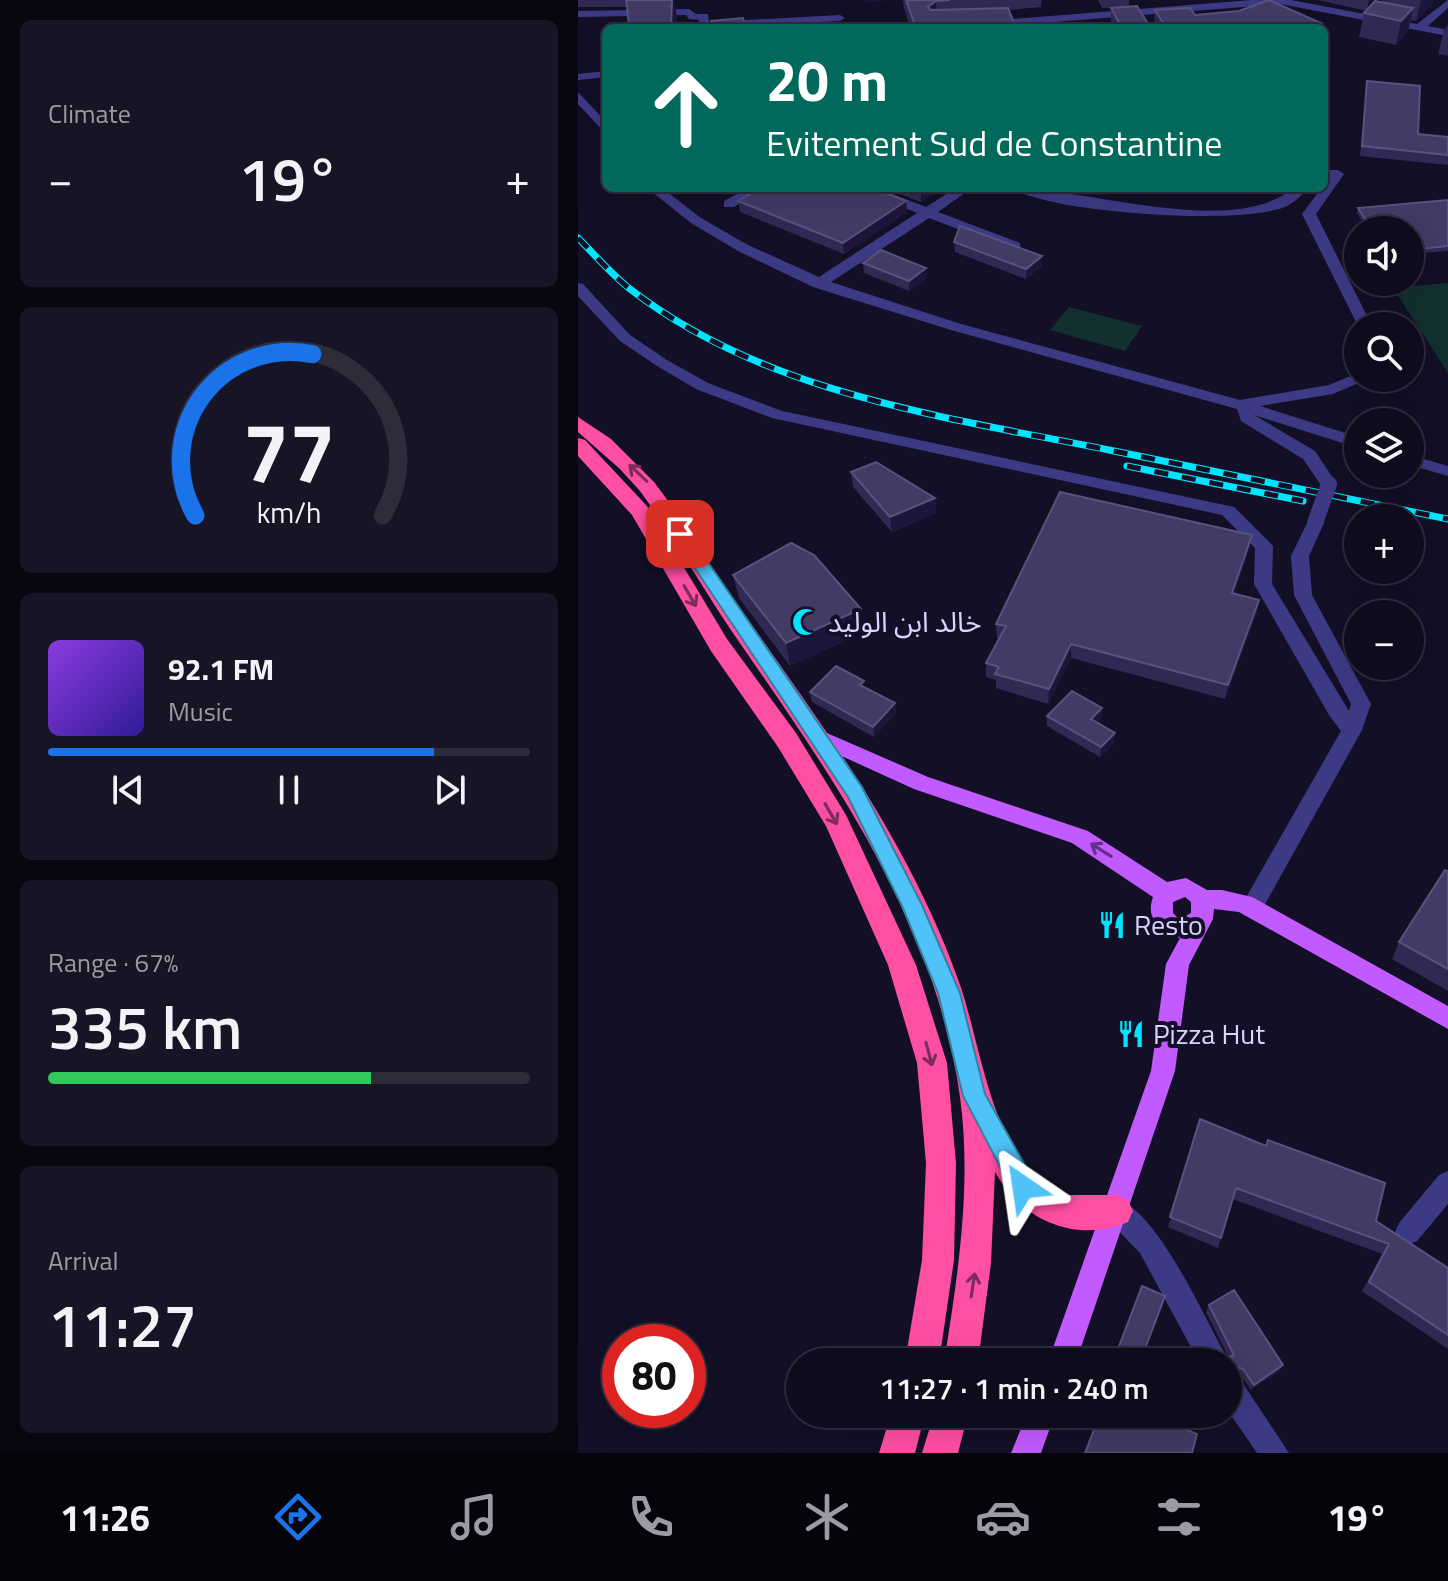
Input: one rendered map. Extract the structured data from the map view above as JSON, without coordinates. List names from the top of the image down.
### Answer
{
  "places": {
    "mosque": ["خالد ابن الوليد"],
    "restaurant": ["Resto", "Pizza Hut"]
  },
  "page": {
    "tile": [
      "Climate",
      ["Range · 67%", "335 km"],
      ["Arrival", "11:27"]
    ],
    "turn": ["20 m", "Evitement Sud de Constantine"],
    "heat": ["−", "19°", "+"],
    "map_buttons": ["+", "−"],
    "song": ["92.1 FM", "Music"],
    "limit": "80",
    "trip": "11:27 · 1 min · 240 m",
    "tabs": ["11:26", "19°"],
    "gauge": ["77", "km/h"]
  }
}
